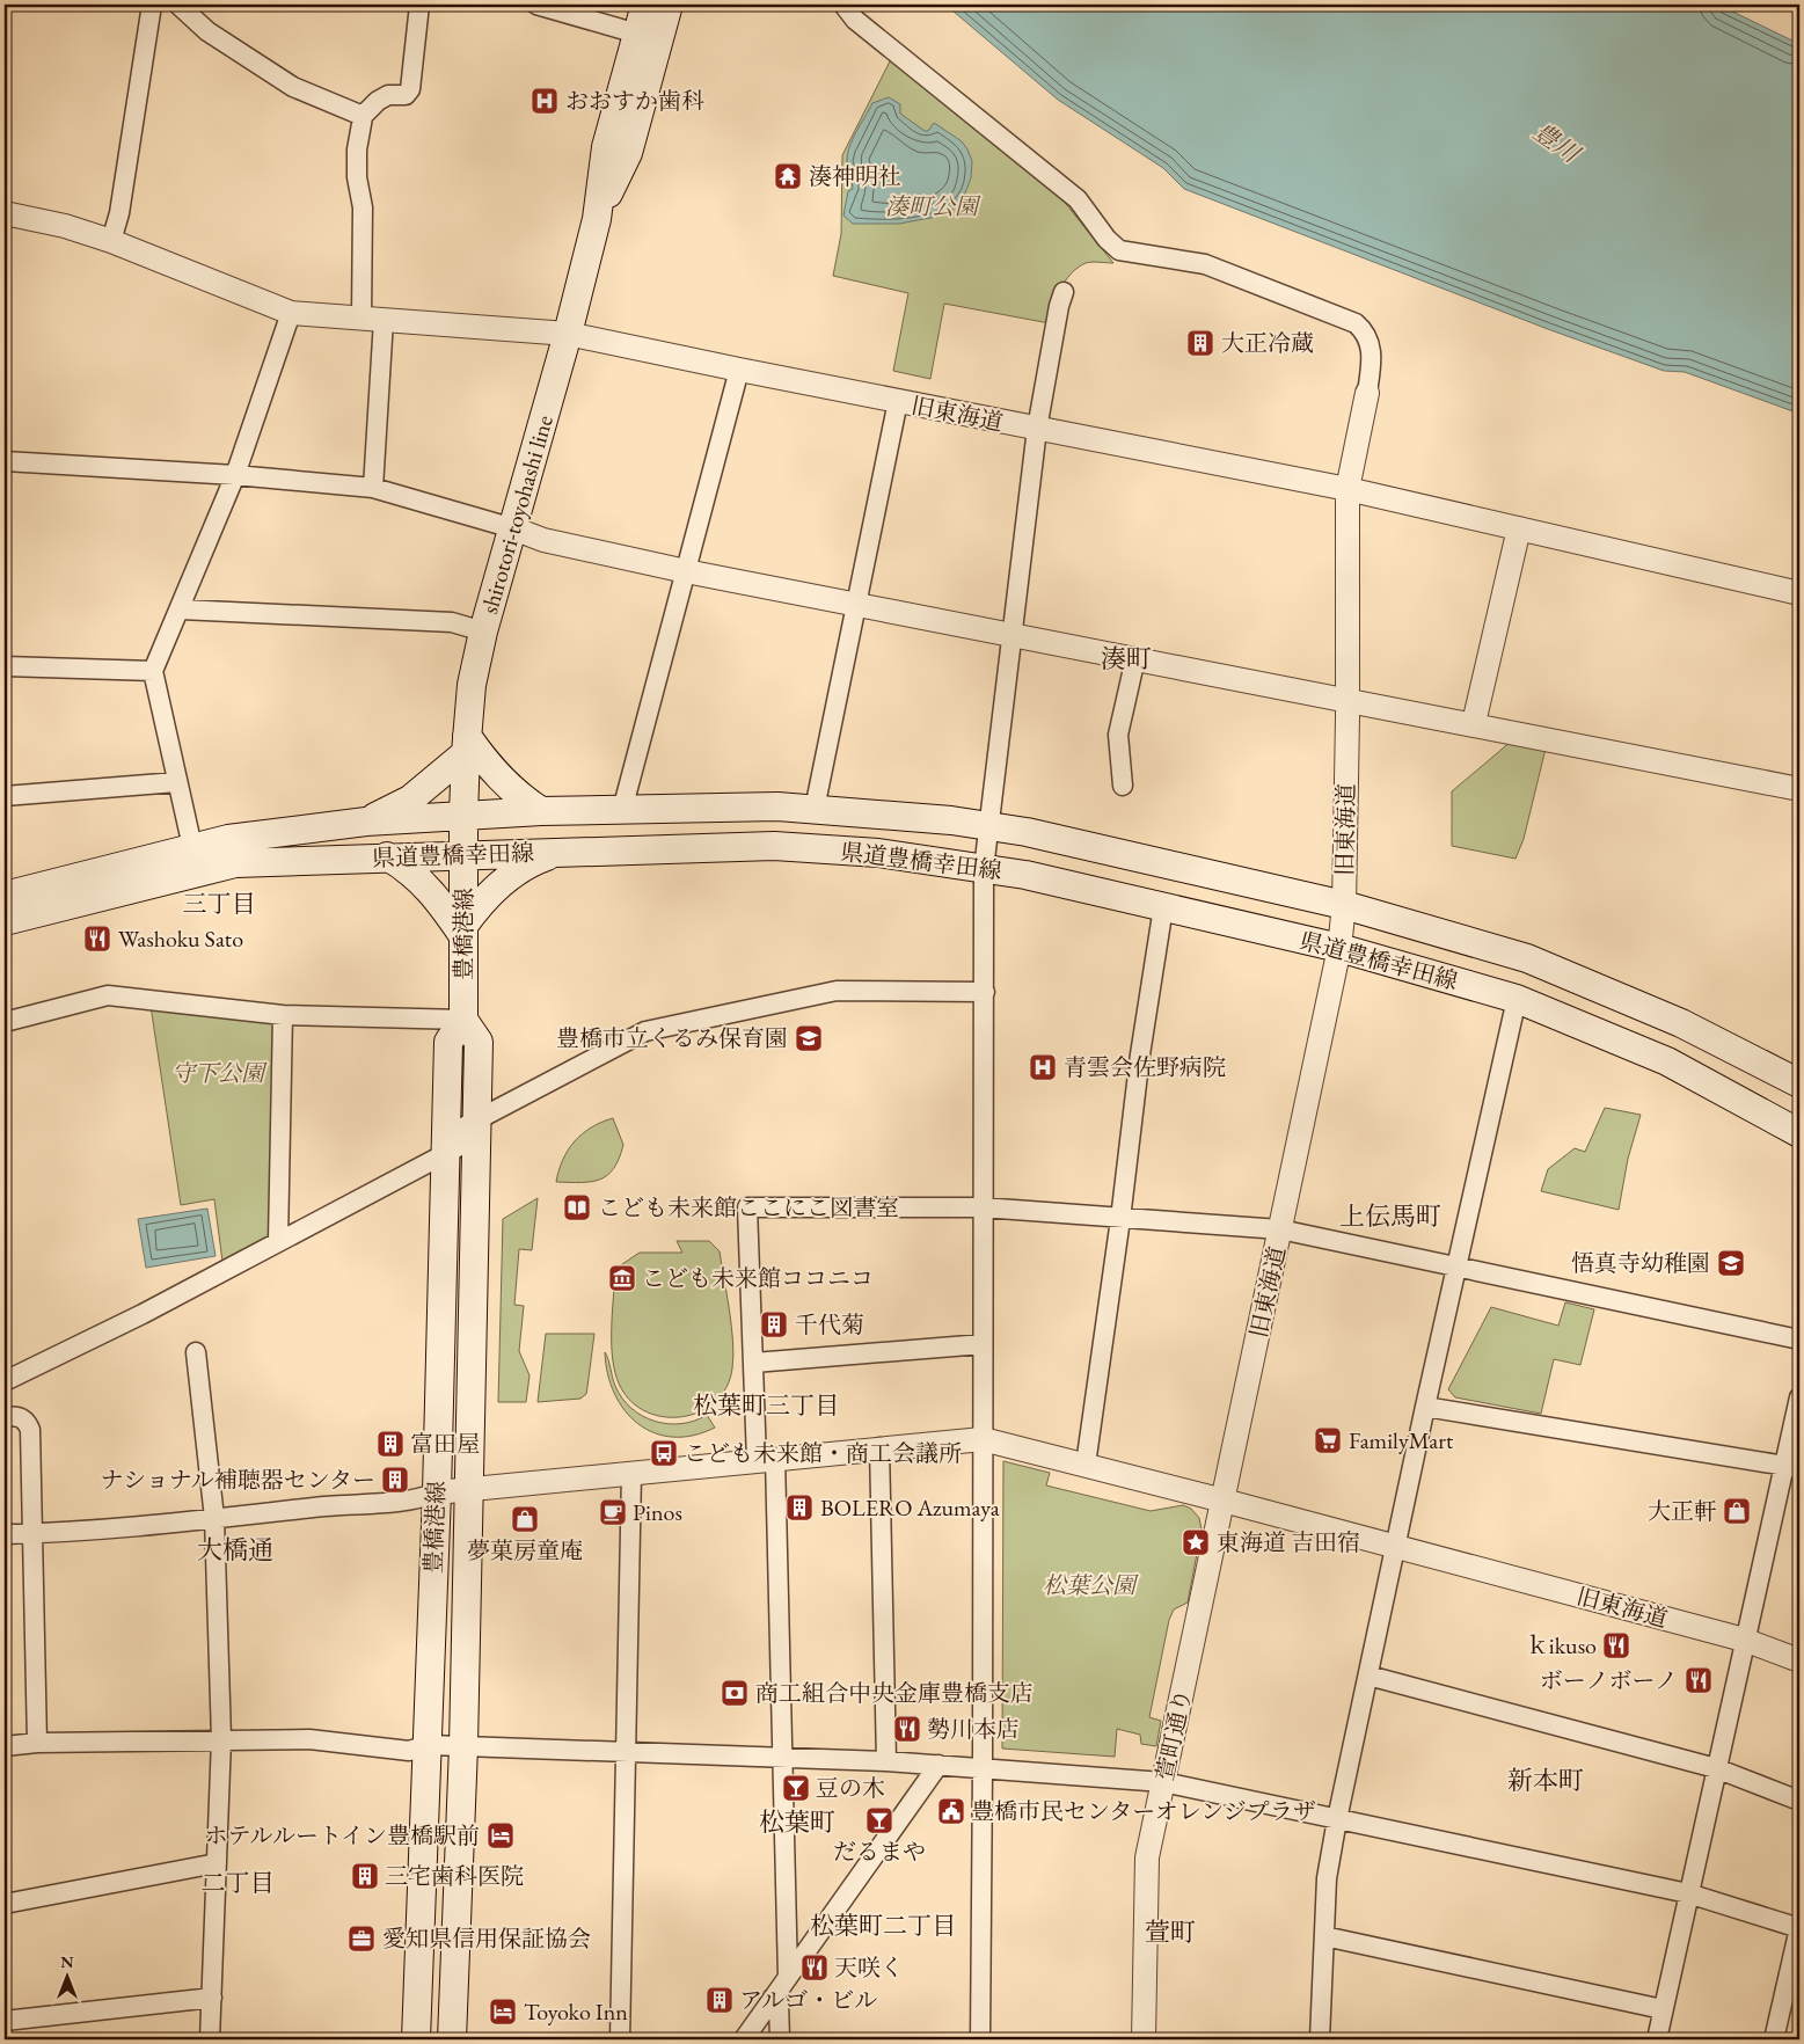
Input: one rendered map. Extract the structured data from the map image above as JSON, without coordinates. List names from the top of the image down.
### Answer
{
  "streets": {
    "main road": ["shirotori-toyohashi line", "県道豊橋幸田線", "豊橋港線"],
    "street": ["旧東海道", "萱町通り"]
  },
  "crossings": [
    ["旧東海道", "shirotori-toyohashi line"],
    ["旧東海道", "県道豊橋幸田線"],
    ["旧東海道", "萱町通り"],
    ["shirotori-toyohashi line", "県道豊橋幸田線"],
    ["shirotori-toyohashi line", "豊橋港線"],
    ["県道豊橋幸田線", "豊橋港線"]
  ],
  "districts": [
    "湊町",
    "三丁目",
    "上伝馬町",
    "松葉町三丁目",
    "大橋通",
    "新本町",
    "松葉町",
    "二丁目",
    "松葉町二丁目",
    "萱町"
  ],
  "water": ["豊川"],
  "parks": ["湊町公園", "守下公園", "松葉公園"],
  "places": {
    "hospital": ["おおすか歯科", "青雲会佐野病院"],
    "temple": ["湊神明社"],
    "building": [
      "大正冷蔵",
      "千代菊",
      "富田屋",
      "ナショナル補聴器センター",
      "BOLERO Azumaya",
      "三宅歯科医院",
      "アルゴ・ビル"
    ],
    "restaurant": [
      "Washoku Sato",
      "ｋikuso",
      "ボーノボーノ",
      "勢川本店",
      "天咲く"
    ],
    "school or university": ["豊橋市立くるみ保育園", "悟真寺幼稚園"],
    "library": ["こども未来館ここにこ図書室"],
    "museum": ["こども未来館ココニコ"],
    "supermarket": ["FamilyMart"],
    "bus stop": ["こども未来館・商工会議所"],
    "shop": ["大正軒", "夢菓房童庵"],
    "cafe": ["Pinos"],
    "place": ["東海道 吉田宿"],
    "bank": ["商工組合中央金庫豊橋支店"],
    "bar": ["豆の木", "だるまや"],
    "public building": ["豊橋市民センターオレンジプラザ"],
    "hotel": ["ホテルルートイン豊橋駅前", "Toyoko Inn"],
    "office": ["愛知県信用保証協会"]
  },
  "north": "top"
}
